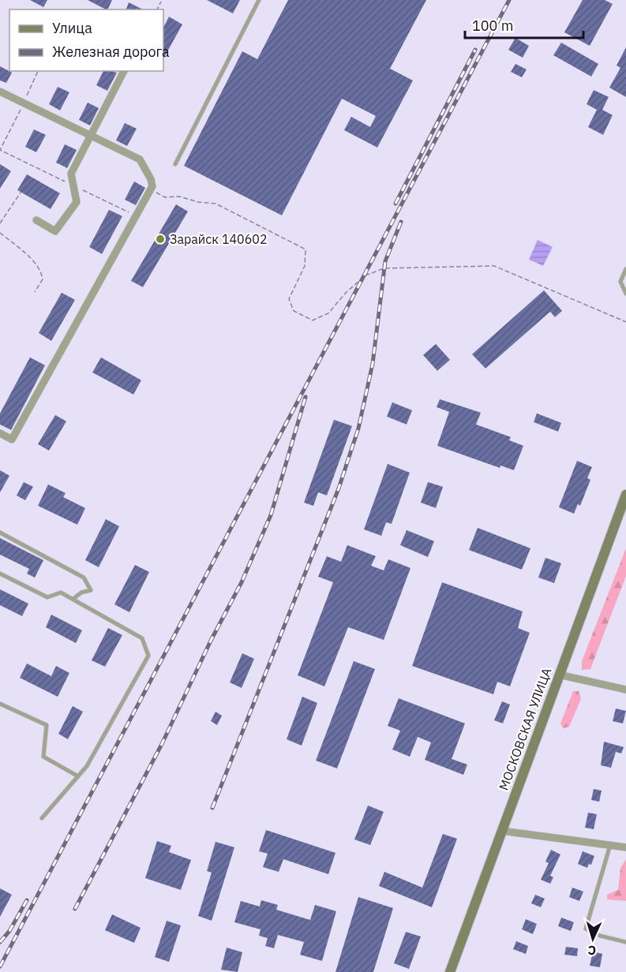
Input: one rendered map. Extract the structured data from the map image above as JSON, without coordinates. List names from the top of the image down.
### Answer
{
  "streets": {
    "main road": ["МОСКОВСКАЯ УЛИЦА"]
  },
  "places": ["Зарайск 140602"],
  "legend": ["Улица", "Железная дорога"],
  "scale_bar": "100 m",
  "north": "bottom"
}
